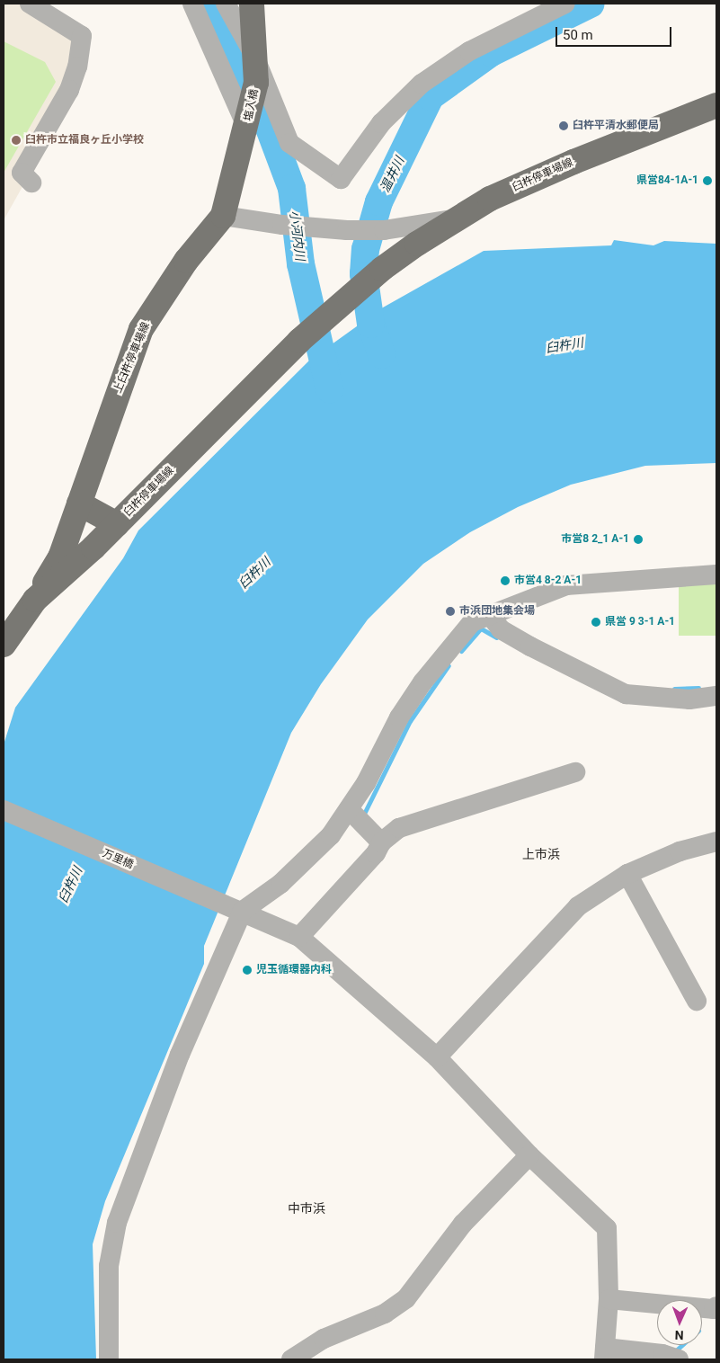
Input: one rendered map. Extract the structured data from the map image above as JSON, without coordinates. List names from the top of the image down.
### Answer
{
  "streets": {
    "main road": ["塩入橋", "臼杵停車場線", "上臼杵停車場線"],
    "street": ["万里橋"]
  },
  "crossings": [
    ["塩入橋", "上臼杵停車場線"],
    ["臼杵停車場線", "上臼杵停車場線"]
  ],
  "districts": ["上市浜", "中市浜"],
  "water": ["温井川", "小河内川", "臼杵川"],
  "places": [
    "臼杵平清水郵便局",
    "臼杵市立福良ヶ丘小学校",
    "県営84-1A-1",
    "市営8 2_1 A-1",
    "市営4 8-2 A-1",
    "市浜団地集会場",
    "県営 9 3-1 A-1",
    "児玉循環器内科"
  ],
  "scale_bar": "50 m",
  "north": "bottom"
}
